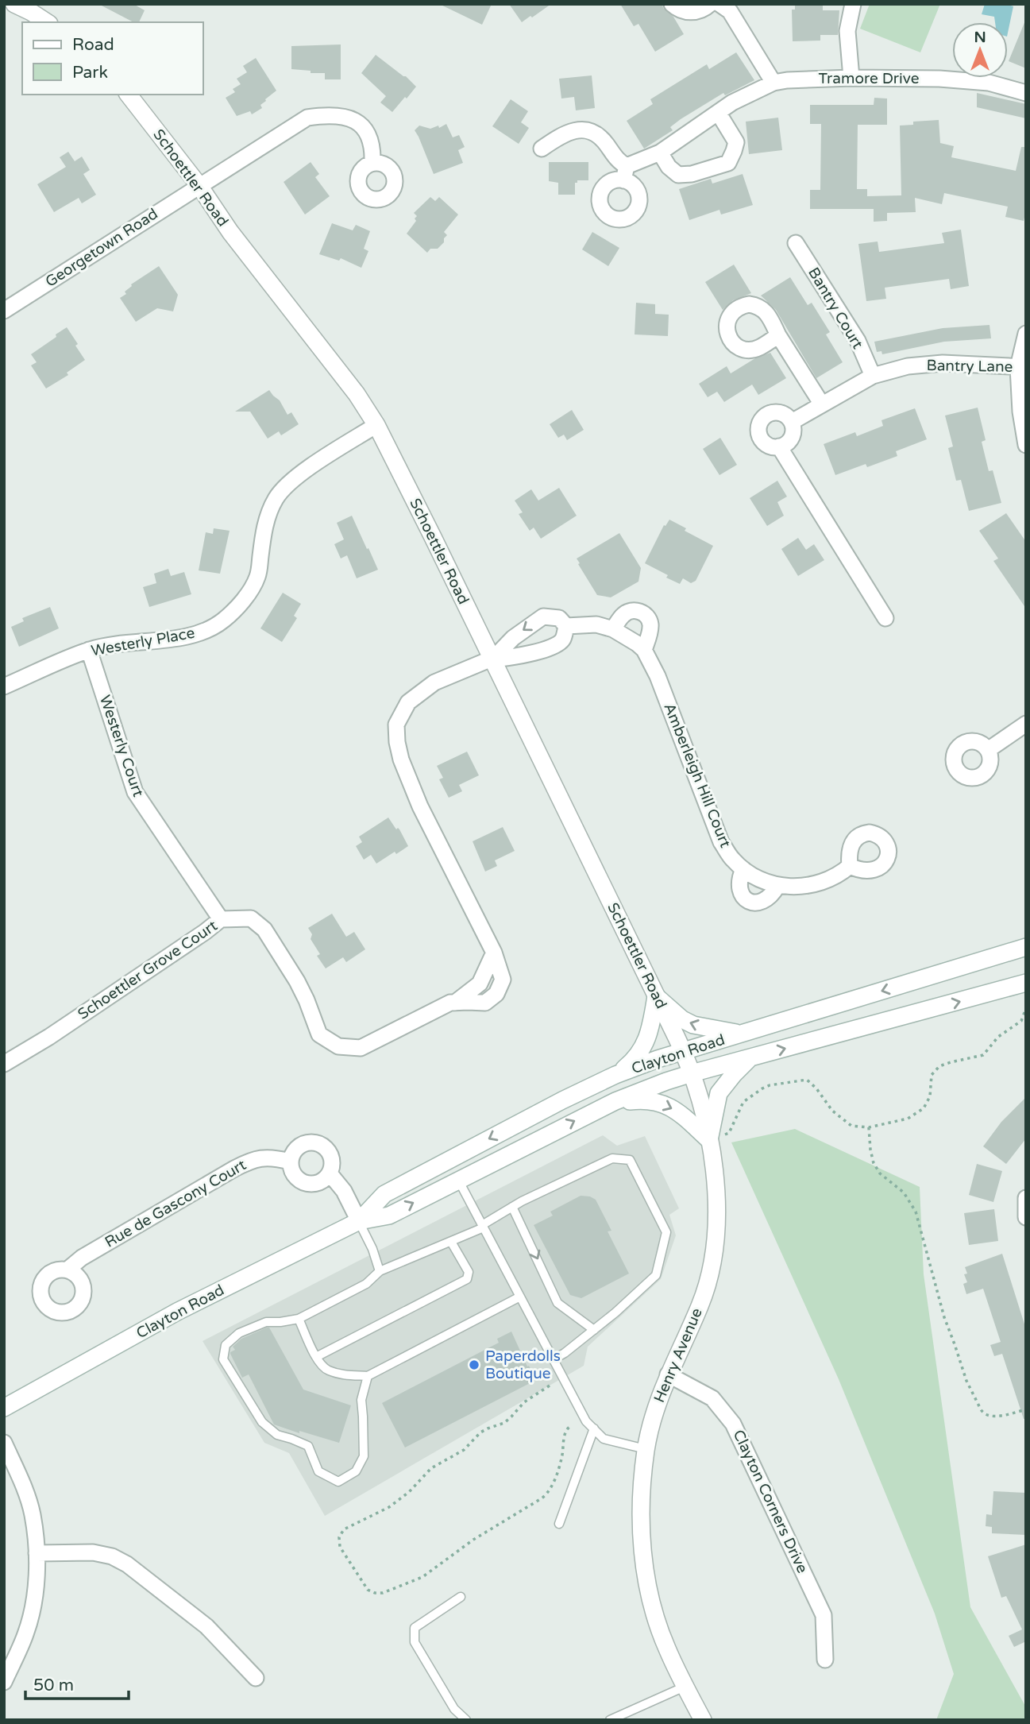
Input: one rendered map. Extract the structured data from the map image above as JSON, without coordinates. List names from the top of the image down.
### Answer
{
  "streets": {
    "main road": ["Schoettler Road", "Clayton Road", "Henry Avenue"],
    "street": [
      "Tramore Drive",
      "Georgetown Road",
      "Bantry Court",
      "Bantry Lane",
      "Westerly Place",
      "Westerly Court",
      "Amberleigh Hill Court",
      "Schoettler Grove Court",
      "Rue de Gascony Court",
      "Clayton Corners Drive"
    ]
  },
  "crossings": [
    ["Schoettler Road", "Georgetown Road"],
    ["Schoettler Road", "Westerly Place"],
    ["Schoettler Road", "Amberleigh Hill Court"],
    ["Schoettler Road", "Schoettler Grove Court"],
    ["Schoettler Road", "Clayton Road"],
    ["Schoettler Road", "Henry Avenue"],
    ["Bantry Court", "Bantry Lane"],
    ["Westerly Place", "Westerly Court"],
    ["Westerly Court", "Schoettler Grove Court"],
    ["Amberleigh Hill Court", "Schoettler Grove Court"],
    ["Clayton Road", "Henry Avenue"],
    ["Henry Avenue", "Clayton Corners Drive"]
  ],
  "places": ["Paperdolls Boutique"],
  "legend": ["Road", "Park"],
  "scale_bar": "50 m",
  "north": "top"
}
